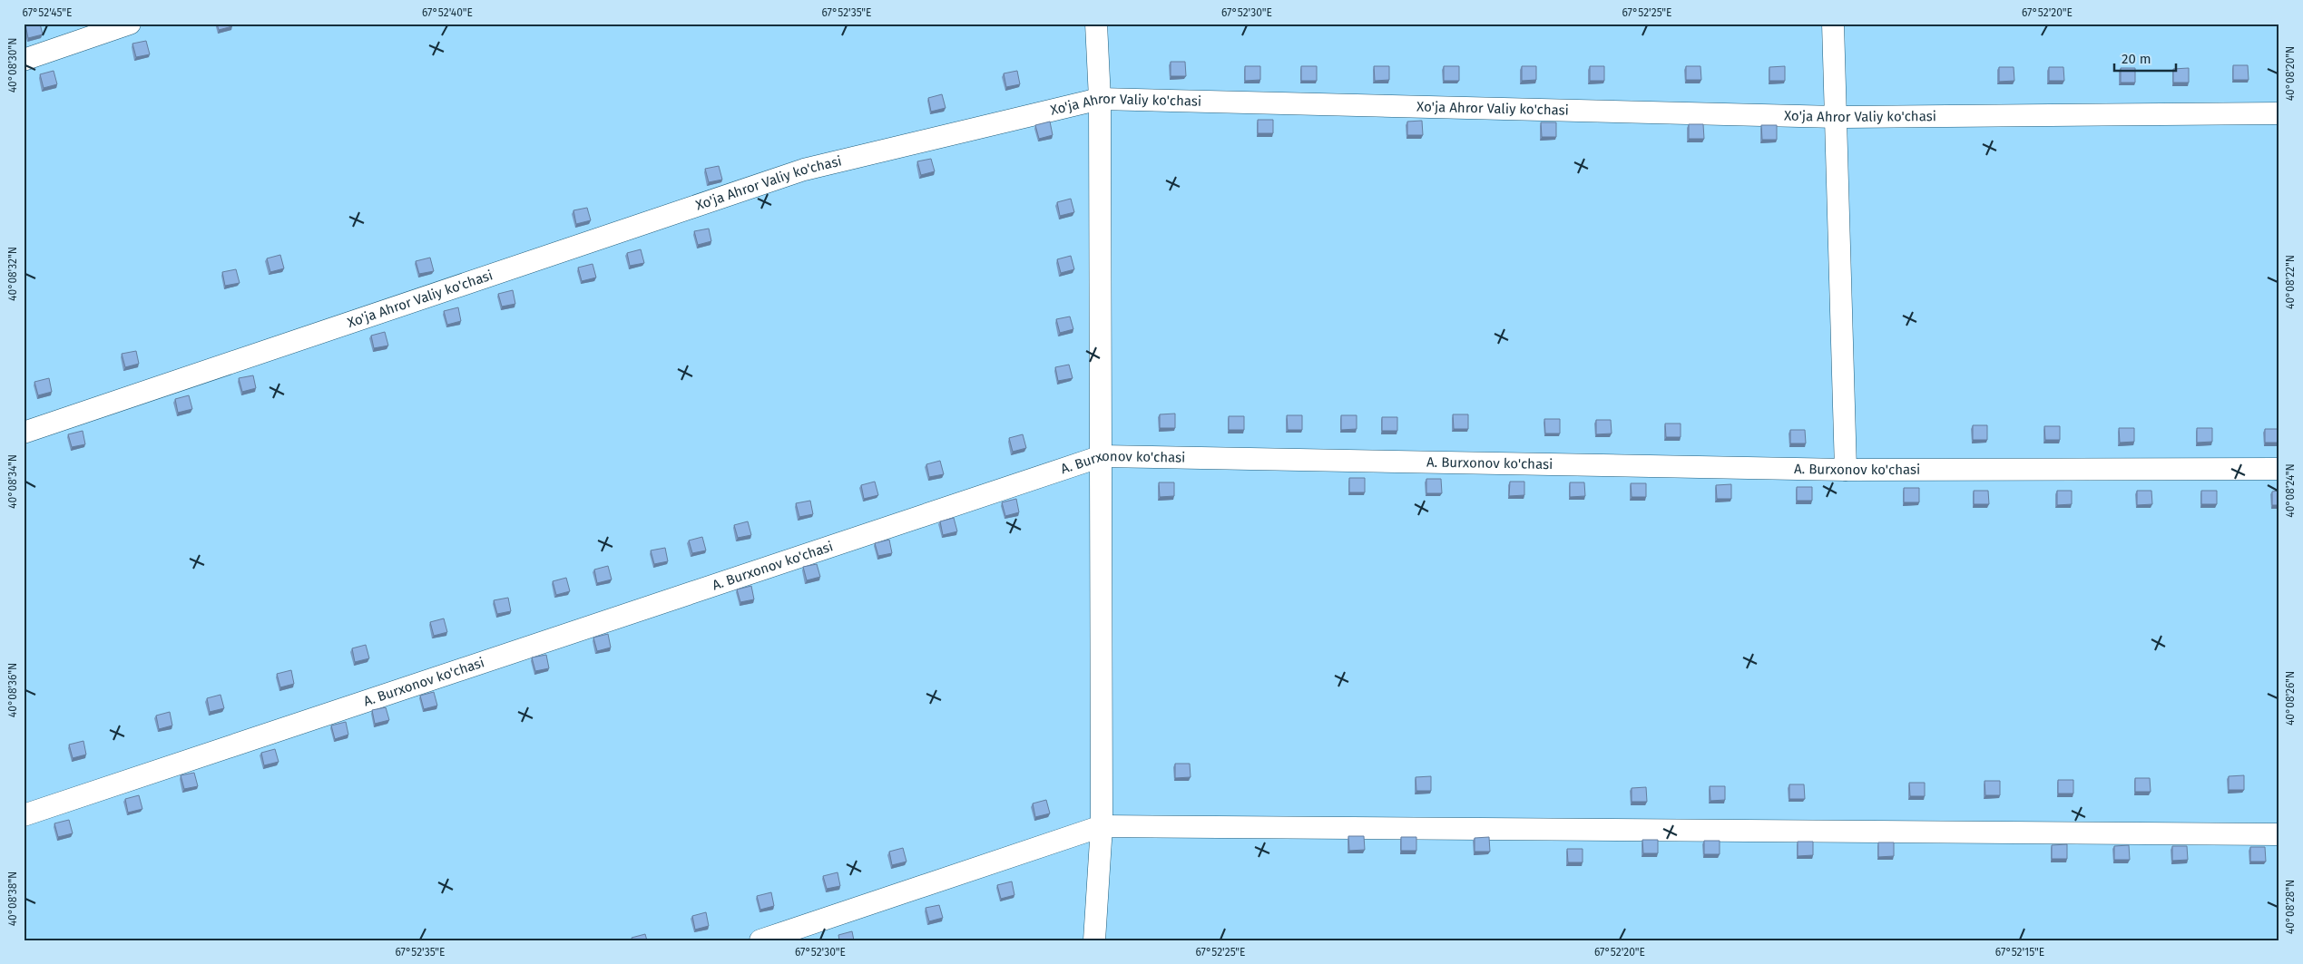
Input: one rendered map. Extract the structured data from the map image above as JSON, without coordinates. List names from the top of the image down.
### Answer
{
  "streets": {
    "street": ["Xo'ja Ahror Valiy ko'chasi", "A. Burxonov ko'chasi"]
  },
  "scale_bar": "20 m",
  "coordinates": [
    "67°52'45\"E",
    "67°52'40\"E",
    "67°52'35\"E",
    "67°52'30\"E",
    "67°52'25\"E",
    "67°52'20\"E",
    "40°08'30\"N",
    "40°08'20\"N",
    "40°08'32\"N",
    "40°08'22\"N",
    "40°08'34\"N",
    "40°08'24\"N",
    "40°08'36\"N",
    "40°08'26\"N",
    "40°08'38\"N",
    "40°08'28\"N",
    "67°52'15\"E"
  ]
}
